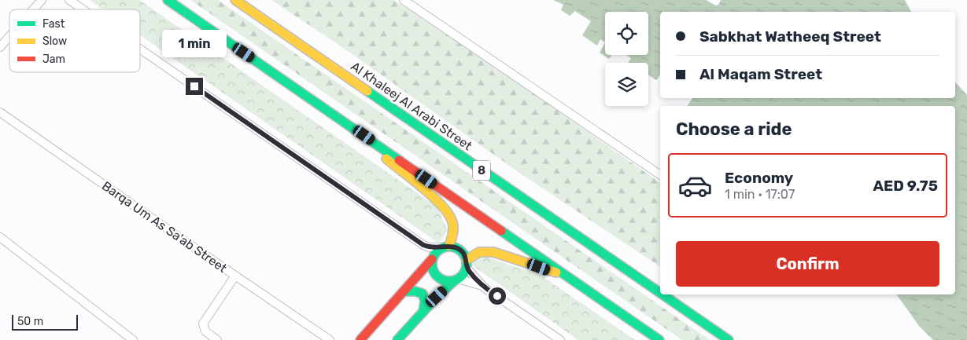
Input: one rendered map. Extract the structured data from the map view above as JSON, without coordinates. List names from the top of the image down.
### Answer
{
  "streets": {
    "main road": ["Al Khaleej Al Arabi Street", "8"],
    "street": ["Barqa Um As Sa'ab Street"]
  },
  "legend": ["Fast", "Slow", "Jam"],
  "scale_bar": "50 m",
  "page": {
    "banner": ["Sabkhat Watheeq Street", "Al Maqam Street"],
    "bubble": "1 min",
    "heading": "Choose a ride",
    "list": [
      {
        "name": "Economy",
        "note": "1 min · 17:07",
        "value": "AED 9.75"
      }
    ],
    "buttons": "Confirm",
    "scale": "50 m"
  }
}
